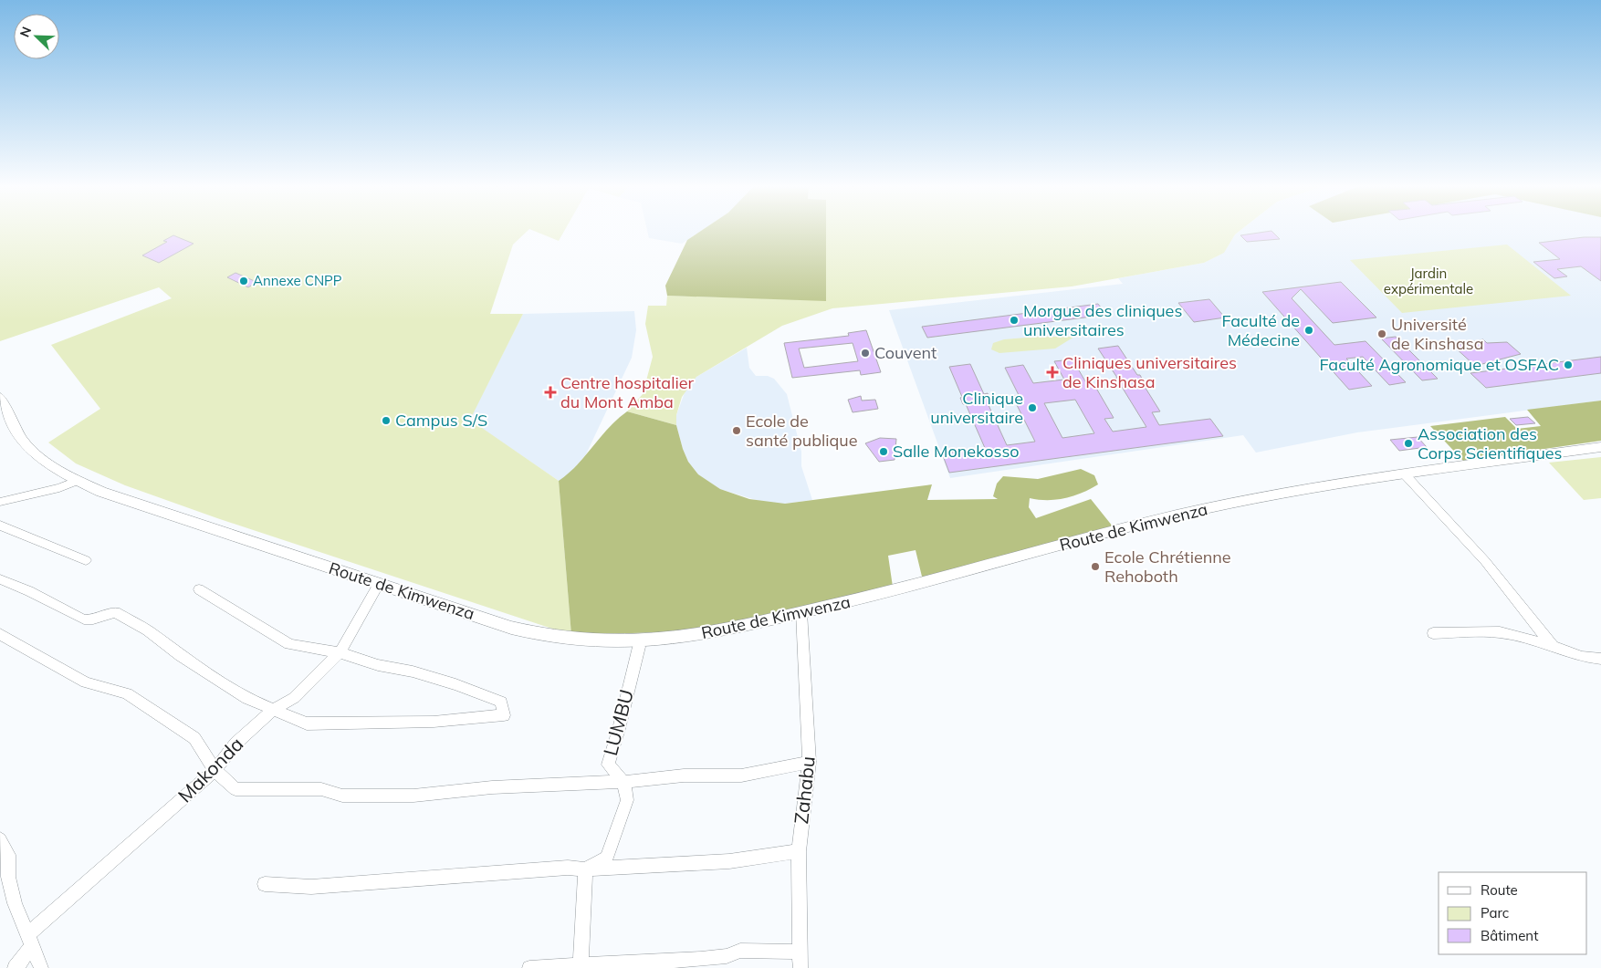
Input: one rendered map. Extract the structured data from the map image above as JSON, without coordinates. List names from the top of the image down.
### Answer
{
  "streets": {
    "street": [
      "Route de Kimwenza",
      "LUMBU",
      "Makonda",
      "Zahabu"
    ]
  },
  "crossings": [
    ["Route de Kimwenza", "Zahabu"]
  ],
  "parks": ["Jardin expérimentale"],
  "places": {
    "other": [
      "Annexe CNPP",
      "Morgue des cliniques universitaires",
      "Faculté de Médecine",
      "Université de Kinshasa",
      "Couvent",
      "Faculté Agronomique et OSFAC",
      "Clinique universitaire",
      "Campus S/S",
      "Ecole de santé publique",
      "Association des Corps Scientifiques",
      "Salle Monekosso",
      "Ecole Chrétienne Rehoboth"
    ],
    "health": ["Cliniques universitaires de Kinshasa", "Centre hospitalier du Mont Amba"]
  },
  "legend": ["Route", "Parc", "Bâtiment"],
  "north": "top left"
}
